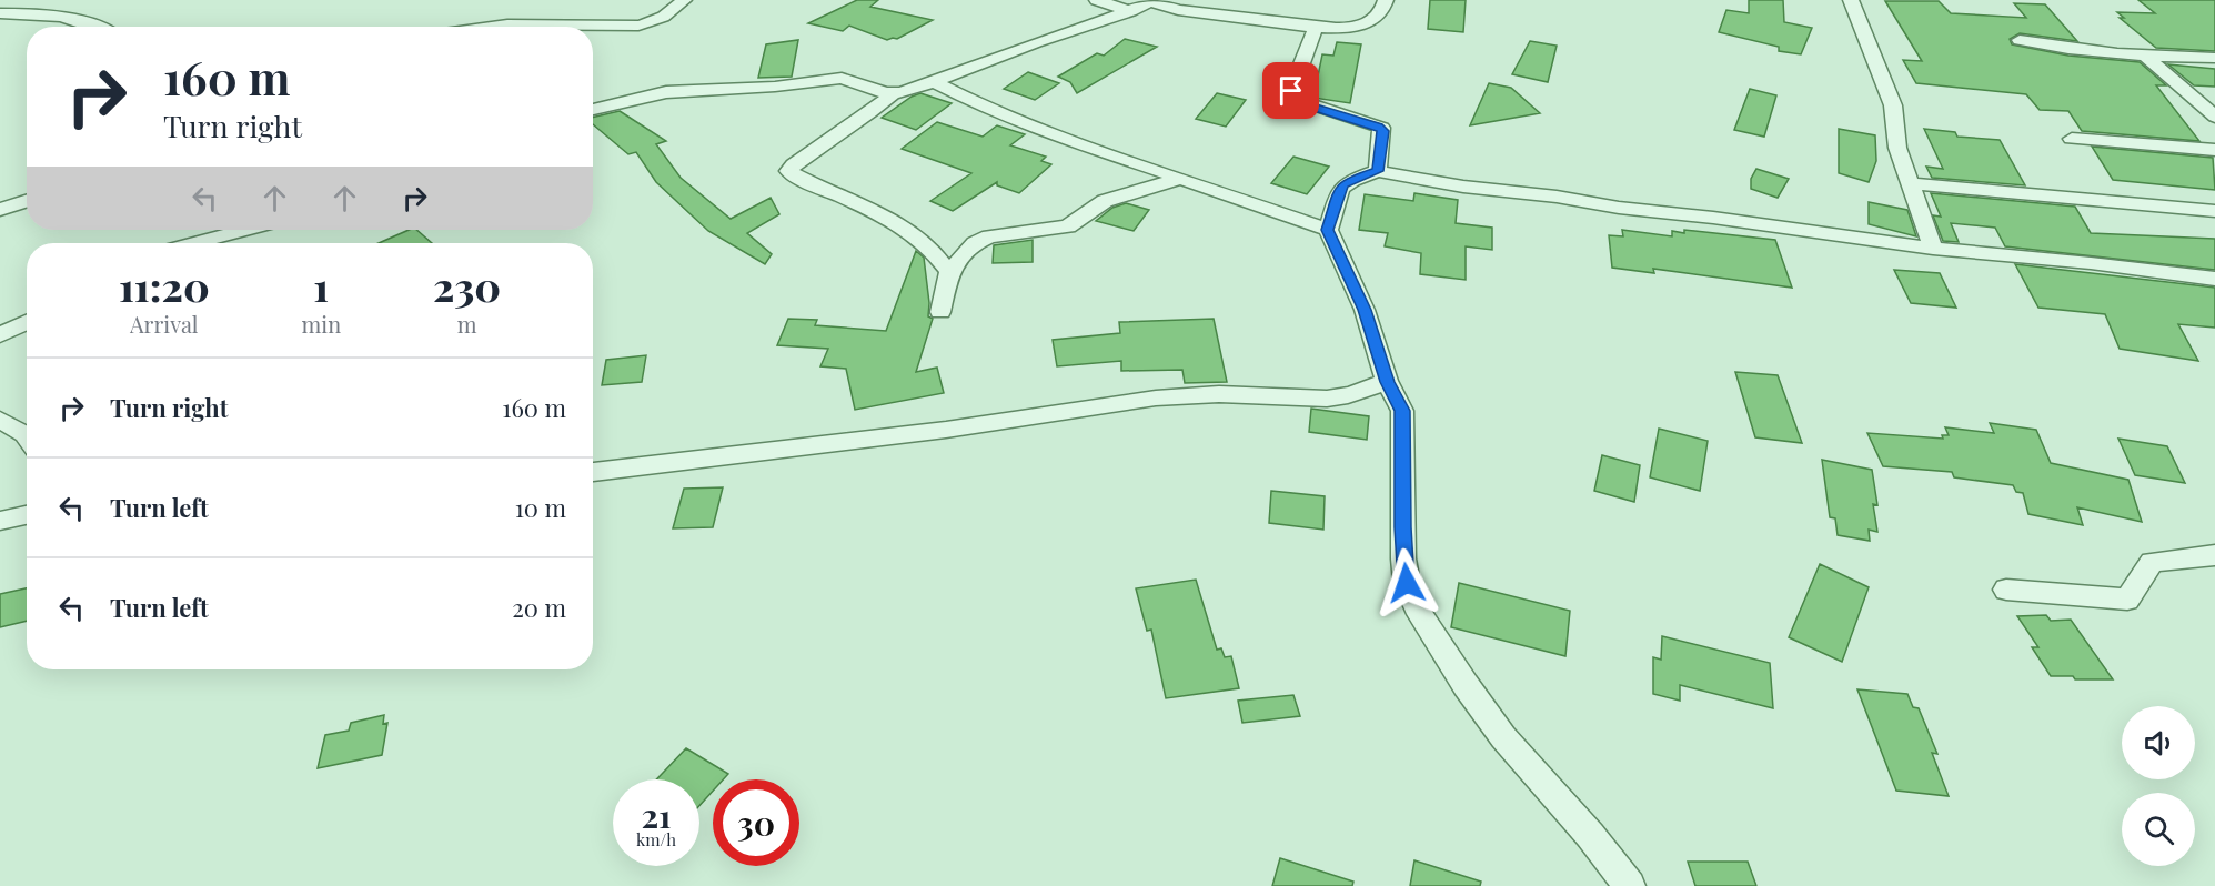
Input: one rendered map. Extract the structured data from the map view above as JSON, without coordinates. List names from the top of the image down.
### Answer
{
  "page": {
    "turn": ["160 m", "Turn right"],
    "eta": [
      "11:20",
      "Arrival",
      "1",
      "min",
      "230",
      "m"
    ],
    "list": [
      {
        "name": "Turn right",
        "value": "160 m"
      },
      {
        "name": "Turn left",
        "value": "10 m"
      },
      {
        "name": "Turn left",
        "value": "20 m"
      }
    ],
    "speed": "21 km/h",
    "limit": "30"
  }
}
